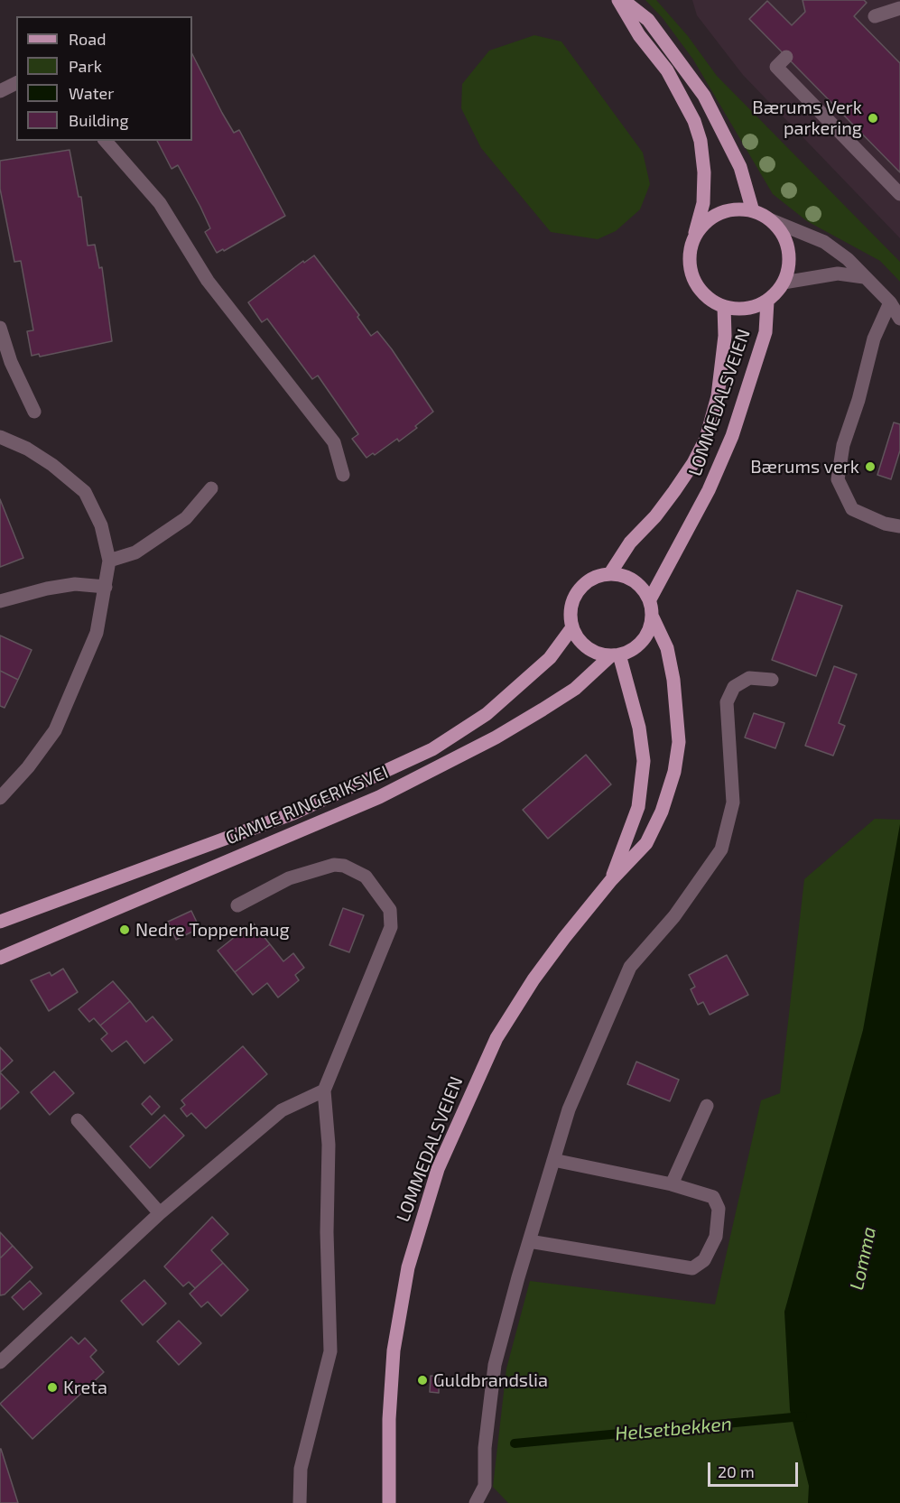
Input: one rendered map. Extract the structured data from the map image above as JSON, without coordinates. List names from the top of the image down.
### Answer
{
  "streets": {
    "main road": ["LOMMEDALSVEIEN", "GAMLE RINGERIKSVEI"]
  },
  "crossings": [
    ["LOMMEDALSVEIEN", "GAMLE RINGERIKSVEI"]
  ],
  "water": ["Lomma", "Helsetbekken"],
  "places": [
    "Bærums Verk parkering",
    "Bærums verk",
    "Nedre Toppenhaug",
    "Guldbrandslia",
    "Kreta"
  ],
  "legend": [
    "Road",
    "Park",
    "Water",
    "Building"
  ],
  "scale_bar": "20 m"
}
